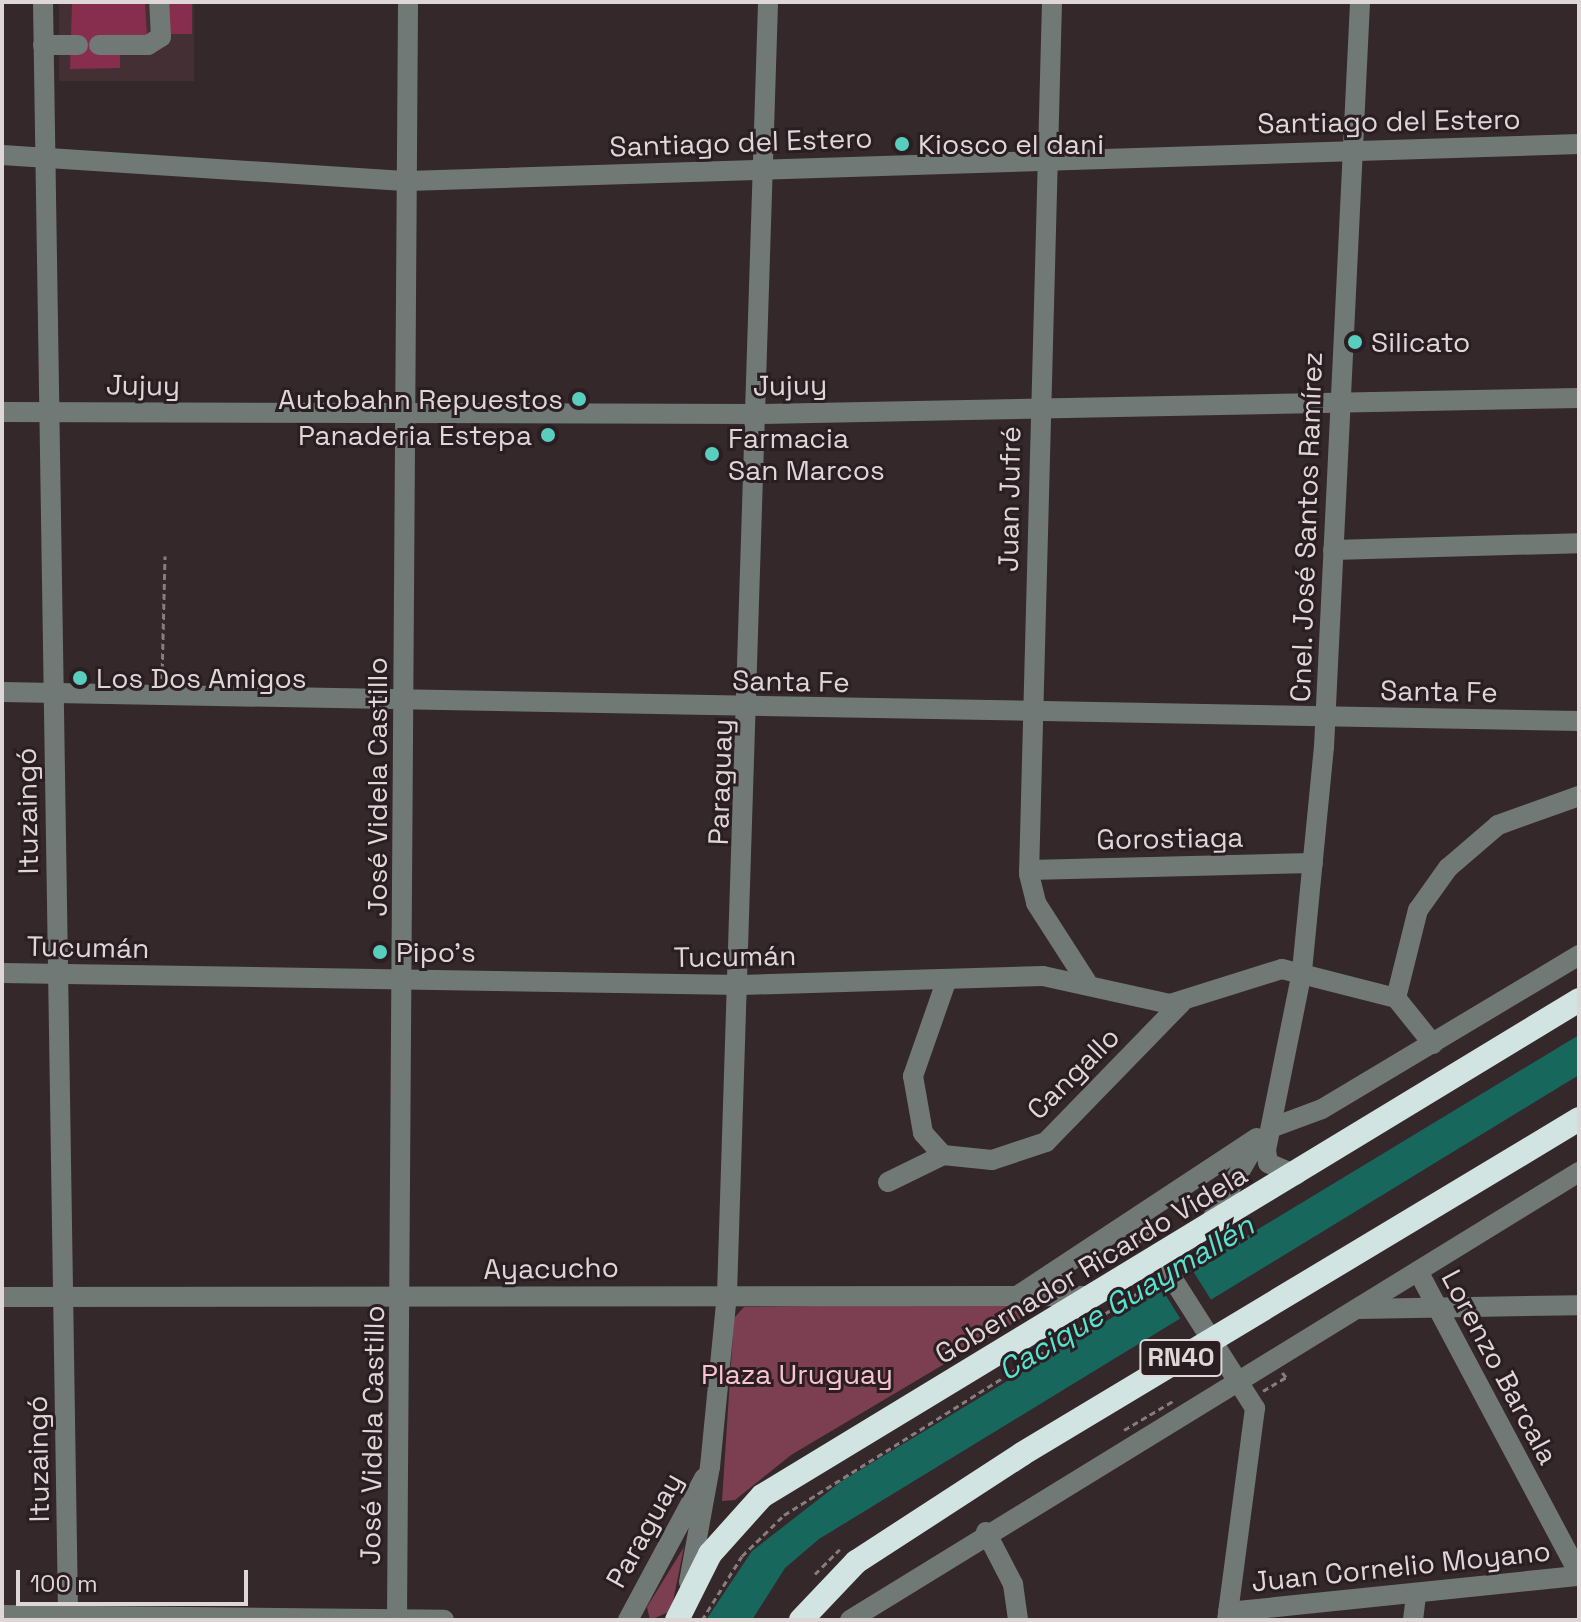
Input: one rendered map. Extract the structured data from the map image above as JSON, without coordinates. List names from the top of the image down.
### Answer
{
  "streets": {
    "highway": ["Gobernador Ricardo Videla", "RN40"],
    "street": [
      "Santiago del Estero",
      "Jujuy",
      "Juan Jufré",
      "Cnel. José Santos Ramírez",
      "Santa Fe",
      "Paraguay",
      "José Videla Castillo",
      "Ituzaingó",
      "Gorostiaga",
      "Tucumán",
      "Cangallo",
      "Ayacucho",
      "Lorenzo Barcala",
      "Juan Cornelio Moyano"
    ]
  },
  "crossings": [
    ["Santiago del Estero", "Juan Jufré"],
    ["Santiago del Estero", "Cnel. José Santos Ramírez"],
    ["Santiago del Estero", "Paraguay"],
    ["Santiago del Estero", "José Videla Castillo"],
    ["Santiago del Estero", "Ituzaingó"],
    ["Jujuy", "Juan Jufré"],
    ["Jujuy", "Cnel. José Santos Ramírez"],
    ["Jujuy", "Paraguay"],
    ["Jujuy", "José Videla Castillo"],
    ["Jujuy", "Ituzaingó"],
    ["Juan Jufré", "Santa Fe"],
    ["Juan Jufré", "Gorostiaga"],
    ["Juan Jufré", "Tucumán"],
    ["Cnel. José Santos Ramírez", "Santa Fe"],
    ["Cnel. José Santos Ramírez", "Gorostiaga"],
    ["Cnel. José Santos Ramírez", "Gobernador Ricardo Videla"],
    ["Santa Fe", "Paraguay"],
    ["Santa Fe", "José Videla Castillo"],
    ["Santa Fe", "Ituzaingó"],
    ["Paraguay", "Tucumán"],
    ["Paraguay", "Gobernador Ricardo Videla"],
    ["Paraguay", "Ayacucho"],
    ["José Videla Castillo", "Tucumán"],
    ["José Videla Castillo", "Ayacucho"],
    ["Ituzaingó", "Tucumán"],
    ["Ituzaingó", "Ayacucho"],
    ["Tucumán", "Cangallo"],
    ["Gobernador Ricardo Videla", "Ayacucho"],
    ["Lorenzo Barcala", "Juan Cornelio Moyano"]
  ],
  "water": ["Cacique Guaymallén"],
  "parks": ["Plaza Uruguay"],
  "places": [
    "Kiosco el dani",
    "Silicato",
    "Autobahn Repuestos",
    "Panaderia Estepa",
    "Farmacia San Marcos",
    "Los Dos Amigos",
    "Pipo's"
  ],
  "scale_bar": "100 m"
}
